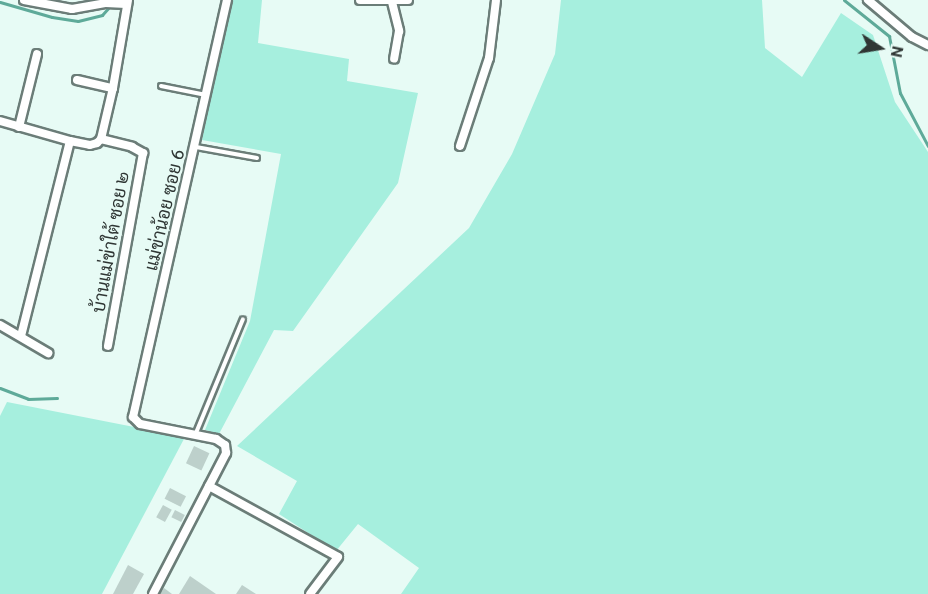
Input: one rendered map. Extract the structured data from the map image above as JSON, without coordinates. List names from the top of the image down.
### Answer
{
  "streets": {
    "street": ["แม่ข่าน้อย ซอย 6", "บ้านแม่ข่าใต้ ซอย ๒"]
  },
  "north": "right"
}
